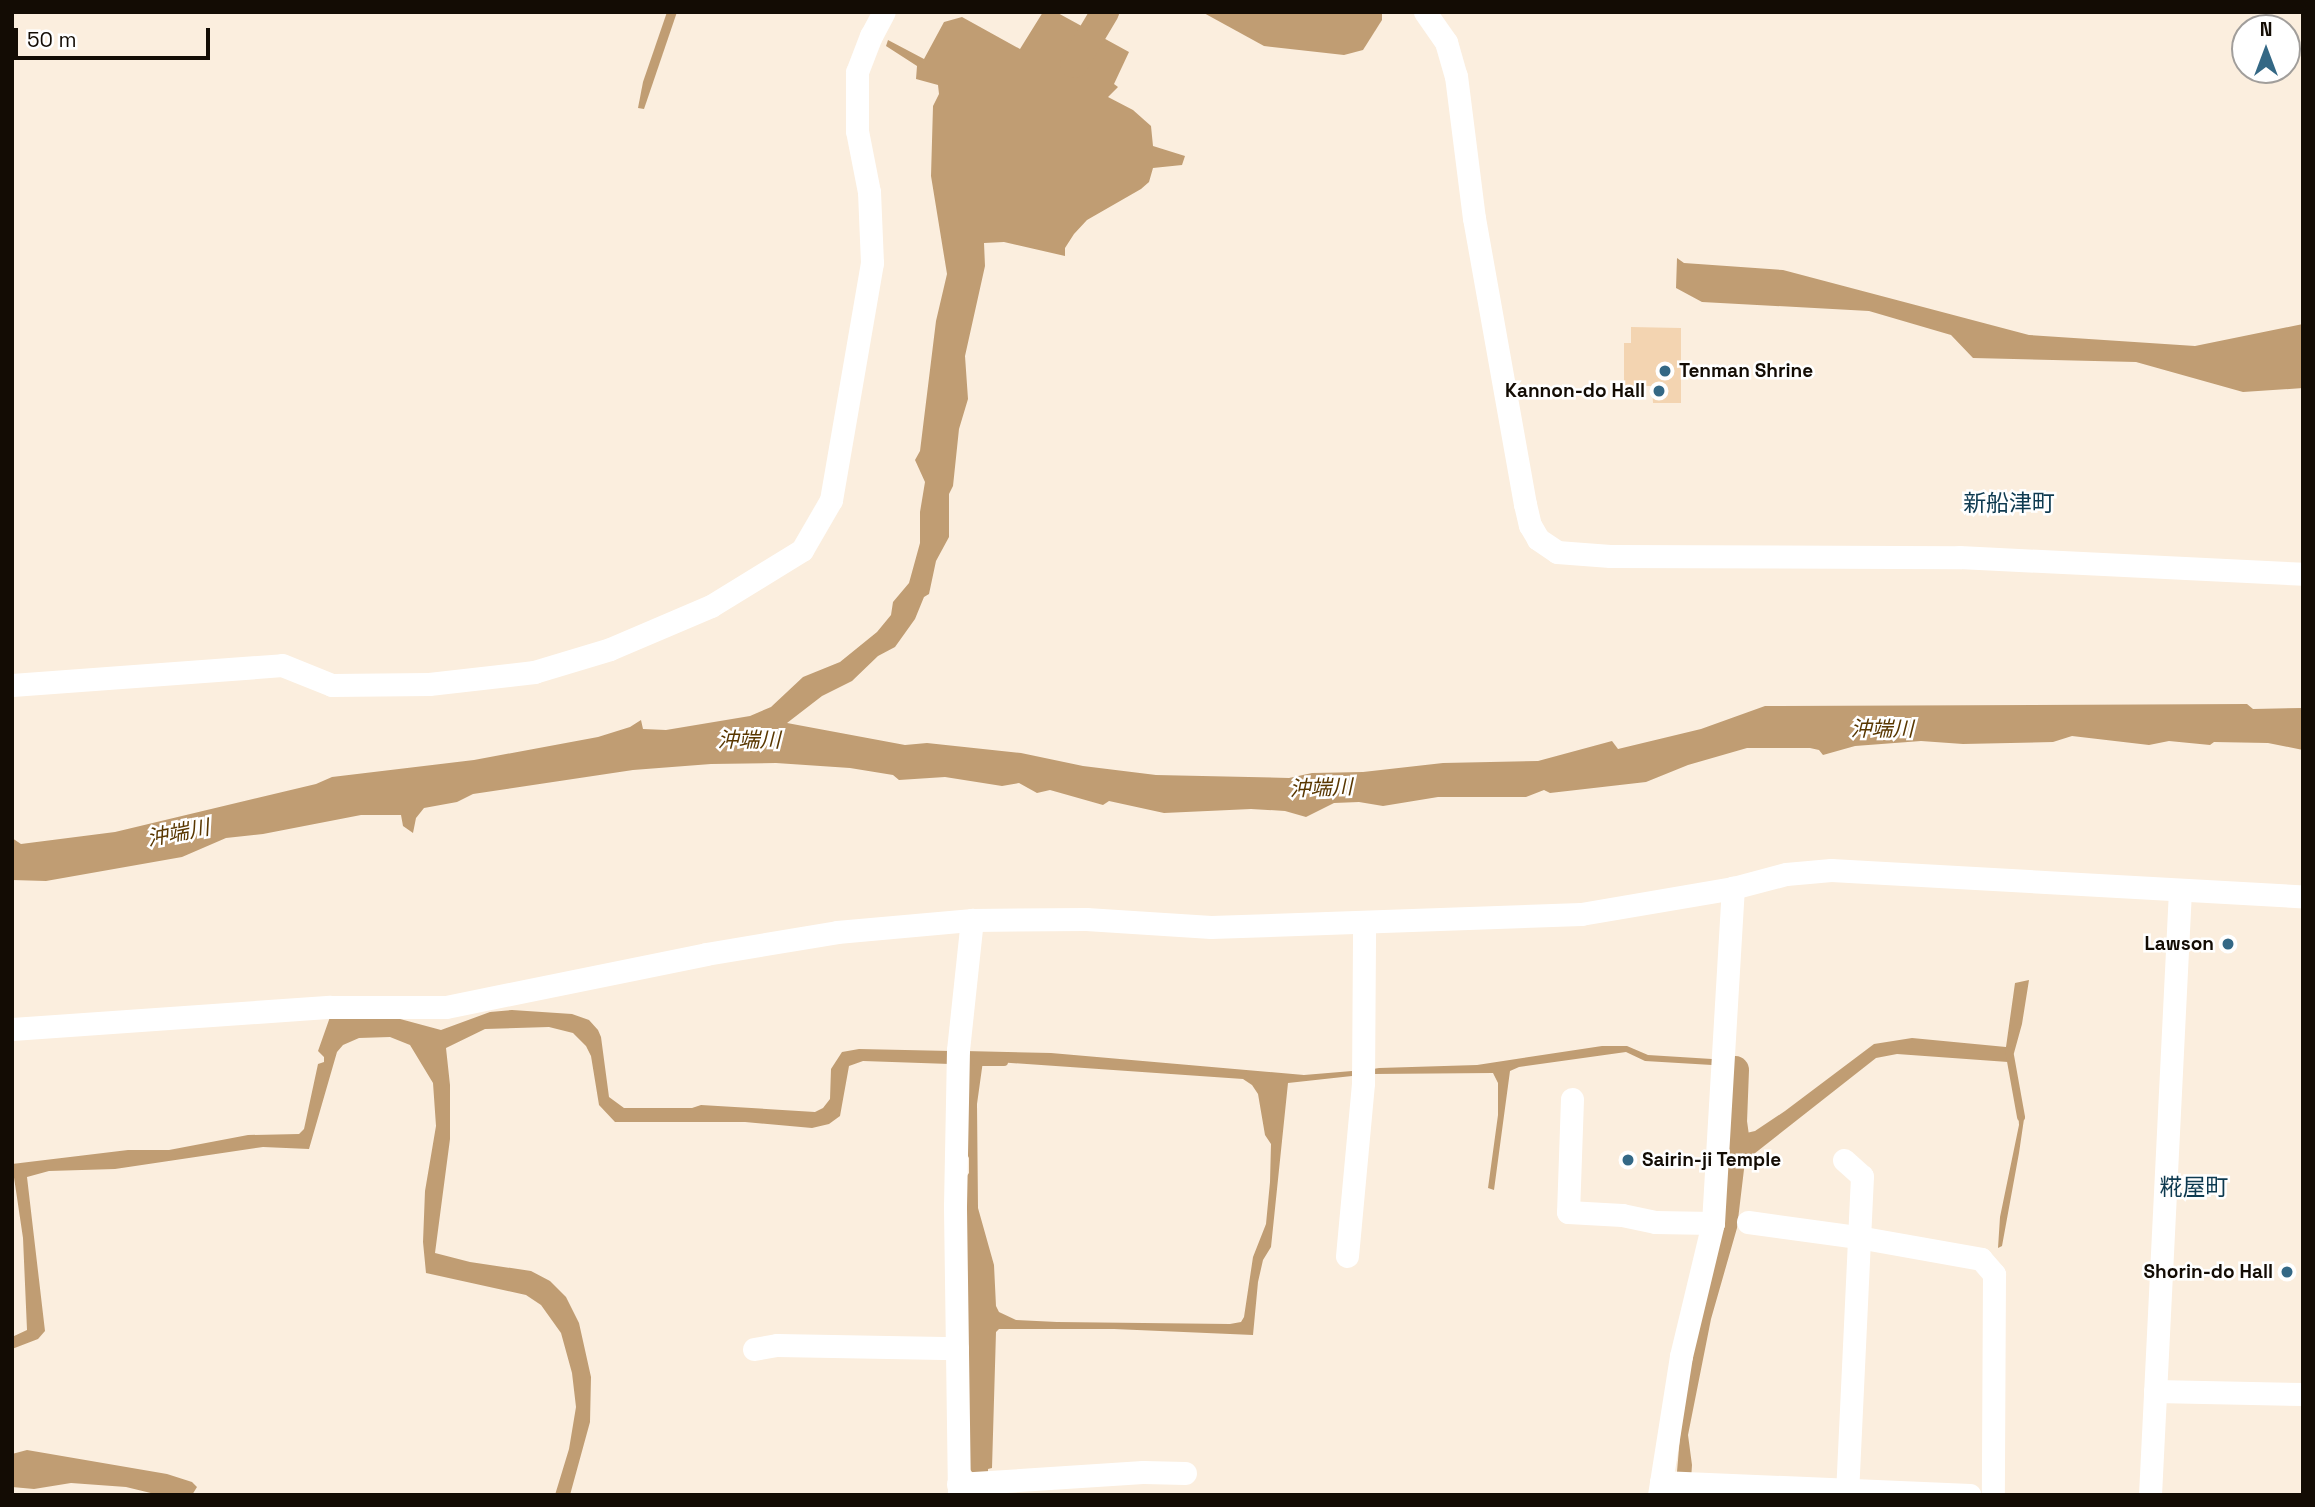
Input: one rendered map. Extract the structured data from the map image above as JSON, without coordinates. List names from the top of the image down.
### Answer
{
  "districts": ["新船津町", "糀屋町"],
  "water": ["沖端川"],
  "places": [
    "Tenman Shrine",
    "Kannon-do Hall",
    "Lawson",
    "Sairin-ji Temple",
    "Shorin-do Hall"
  ],
  "scale_bar": "50 m",
  "north": "top"
}
